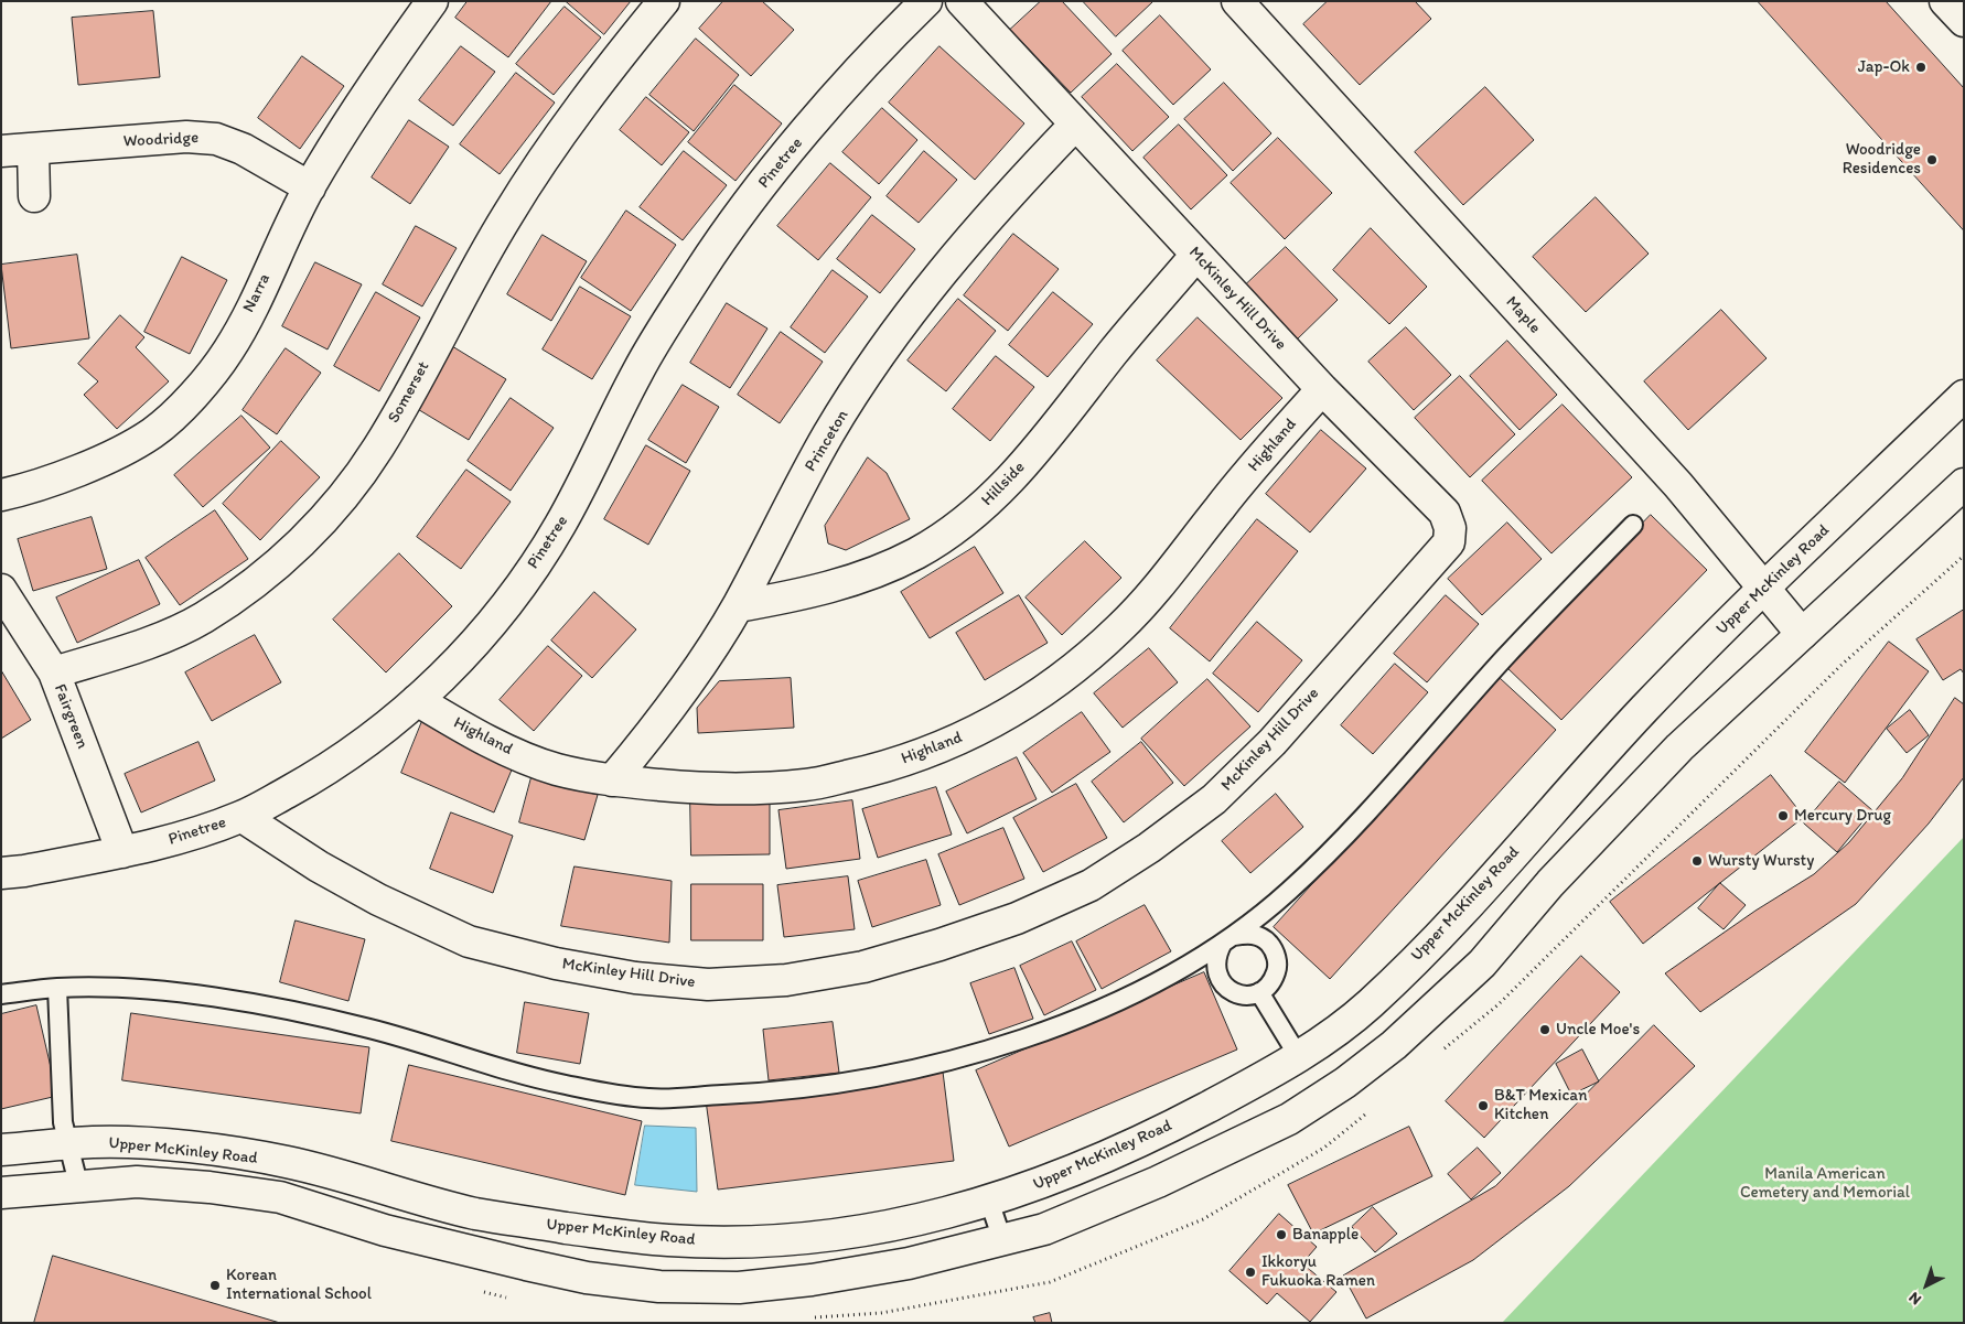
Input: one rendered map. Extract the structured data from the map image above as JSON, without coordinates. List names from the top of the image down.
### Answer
{
  "streets": {
    "street": [
      "Woodridge",
      "Pinetree",
      "Narra",
      "McKinley Hill Drive",
      "Maple",
      "Somerset",
      "Princeton",
      "Highland",
      "Hillside",
      "Upper McKinley Road",
      "Fairgreen"
    ]
  },
  "crossings": [
    ["Woodridge", "Narra"],
    ["Pinetree", "McKinley Hill Drive"],
    ["Pinetree", "Highland"],
    ["Pinetree", "Fairgreen"],
    ["McKinley Hill Drive", "Princeton"],
    ["McKinley Hill Drive", "Highland"],
    ["McKinley Hill Drive", "Hillside"],
    ["Maple", "Upper McKinley Road"],
    ["Somerset", "Fairgreen"],
    ["Princeton", "Highland"],
    ["Princeton", "Hillside"]
  ],
  "parks": ["Manila American Cemetery and Memorial"],
  "places": [
    "Jap-Ok",
    "Woodridge Residences",
    "Mercury Drug",
    "Wursty Wursty",
    "Uncle Moe's",
    "B&T Mexican Kitchen",
    "Banapple",
    "Ikkoryu Fukuoka Ramen",
    "Korean International School"
  ],
  "north": "bottom left"
}
